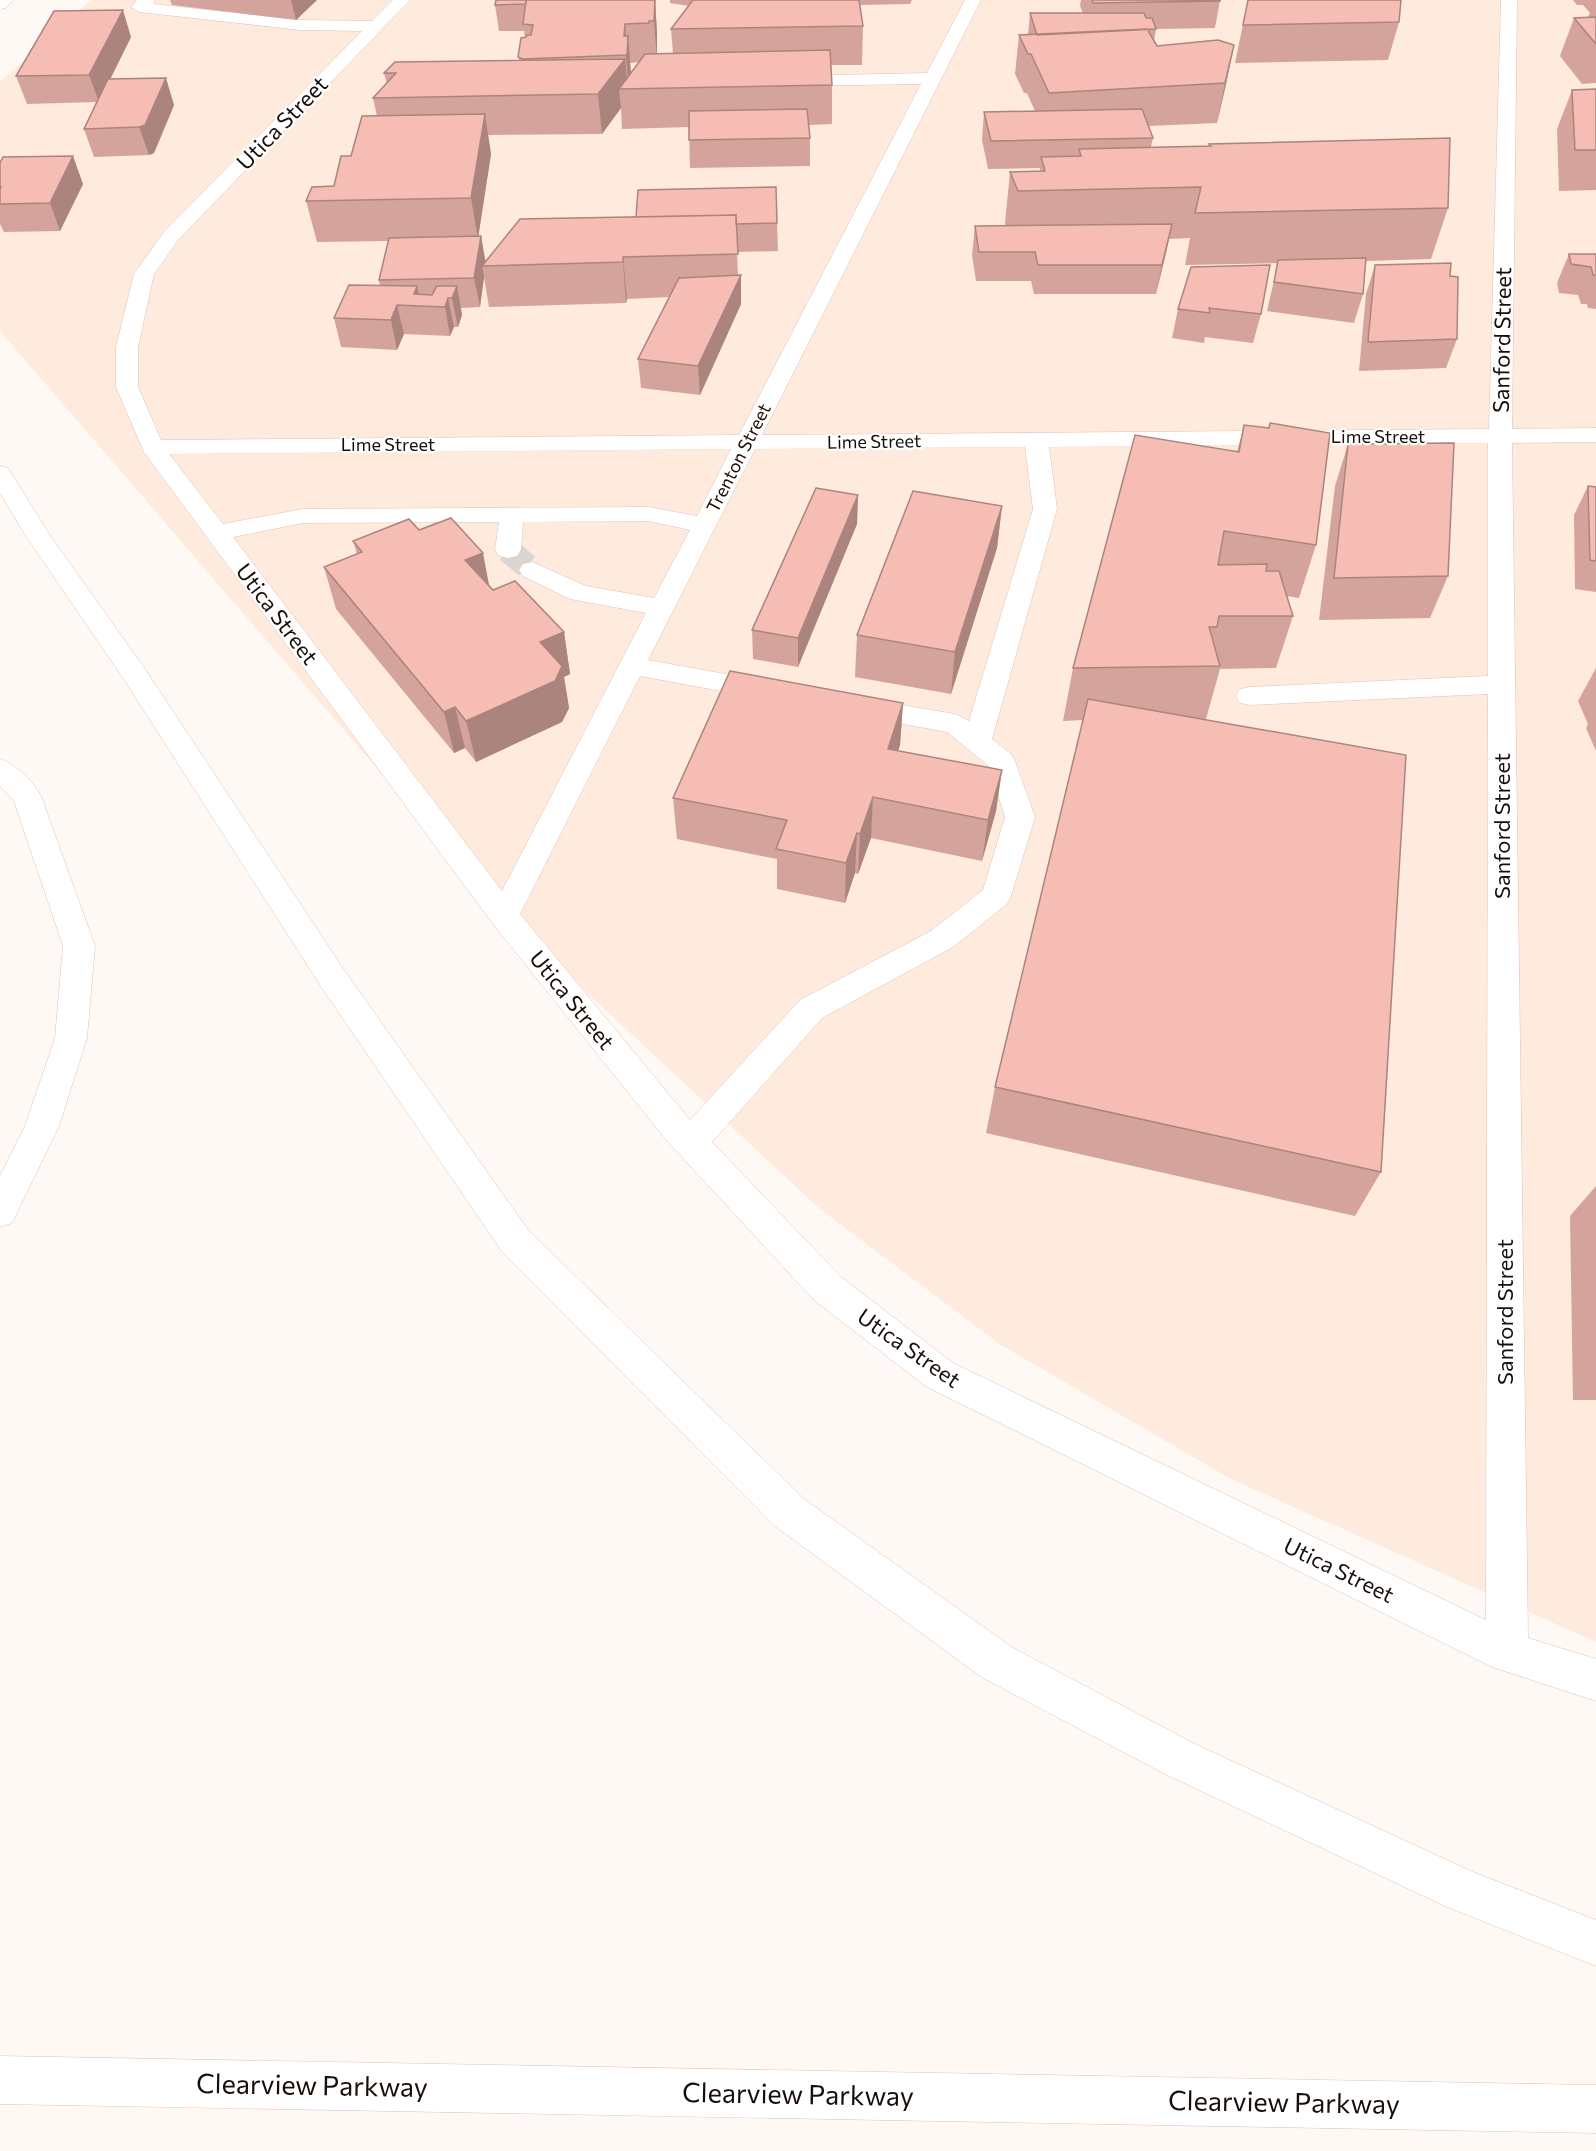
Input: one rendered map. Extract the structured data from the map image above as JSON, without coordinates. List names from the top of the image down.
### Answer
{
  "streets": {
    "main road": [
      "Utica Street",
      "Sanford Street",
      "Lime Street",
      "Trenton Street",
      "Clearview Parkway"
    ]
  },
  "crossings": [
    ["Utica Street", "Sanford Street"],
    ["Utica Street", "Lime Street"],
    ["Utica Street", "Trenton Street"],
    ["Sanford Street", "Lime Street"],
    ["Lime Street", "Trenton Street"]
  ]
}
